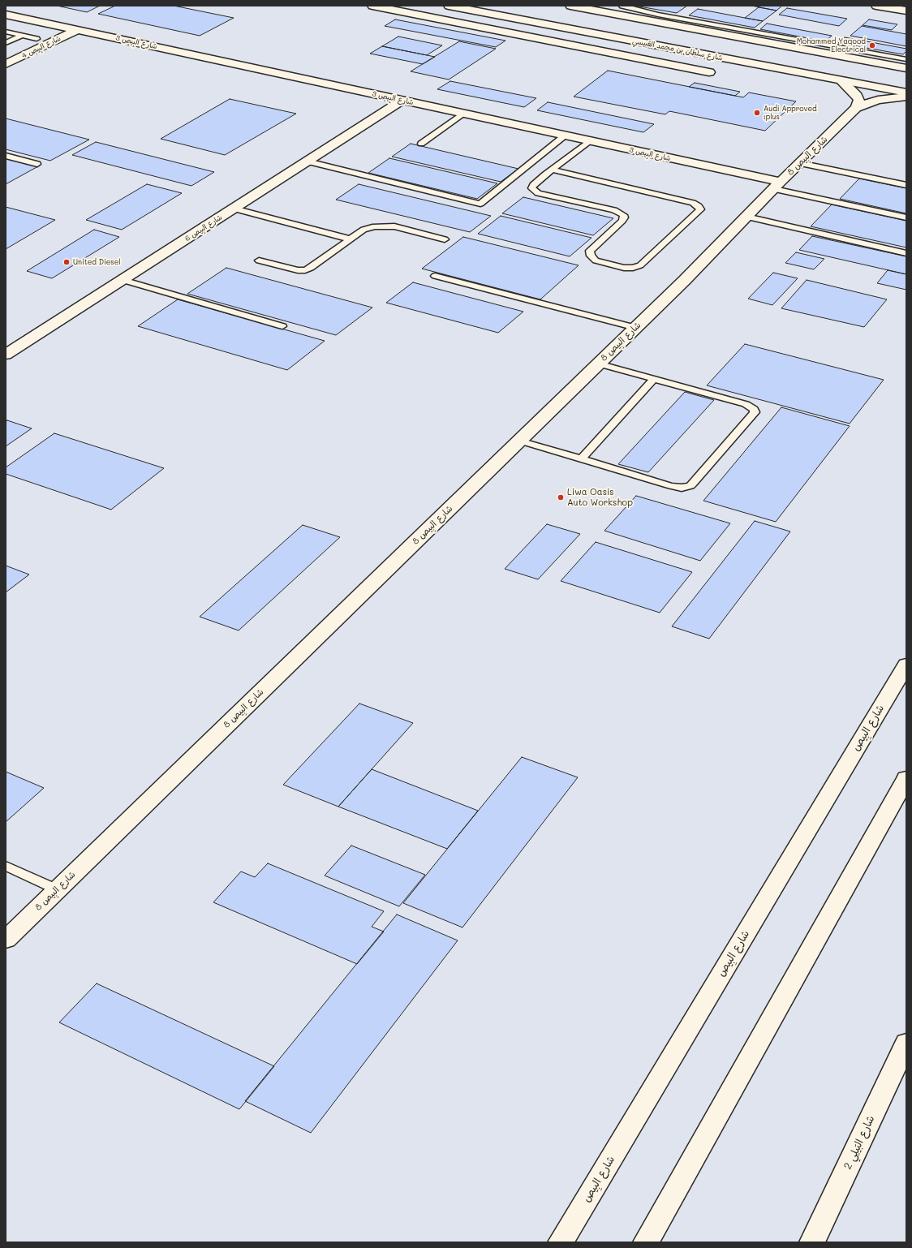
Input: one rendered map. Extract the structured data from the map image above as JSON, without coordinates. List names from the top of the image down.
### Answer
{
  "streets": {
    "street": [
      "شارع البِيص 3",
      "شارع البِيص 4",
      "شارع سلطان بن محمد القبيسي",
      "شارع البِيص 8",
      "شارع البِيص 6",
      "شارع البِيص",
      "شارع البَيلِي 2"
    ]
  },
  "crossings": [
    ["شارع البِيص 3", "شارع البِيص 4"],
    ["شارع البِيص 3", "شارع البِيص 8"],
    ["شارع البِيص 3", "شارع البِيص 6"]
  ],
  "places": [
    "Mohammed Yaqood Electrical",
    "Audi Approved :plus",
    "United Diesel",
    "Liwa Oasis Auto Workshop"
  ]
}
